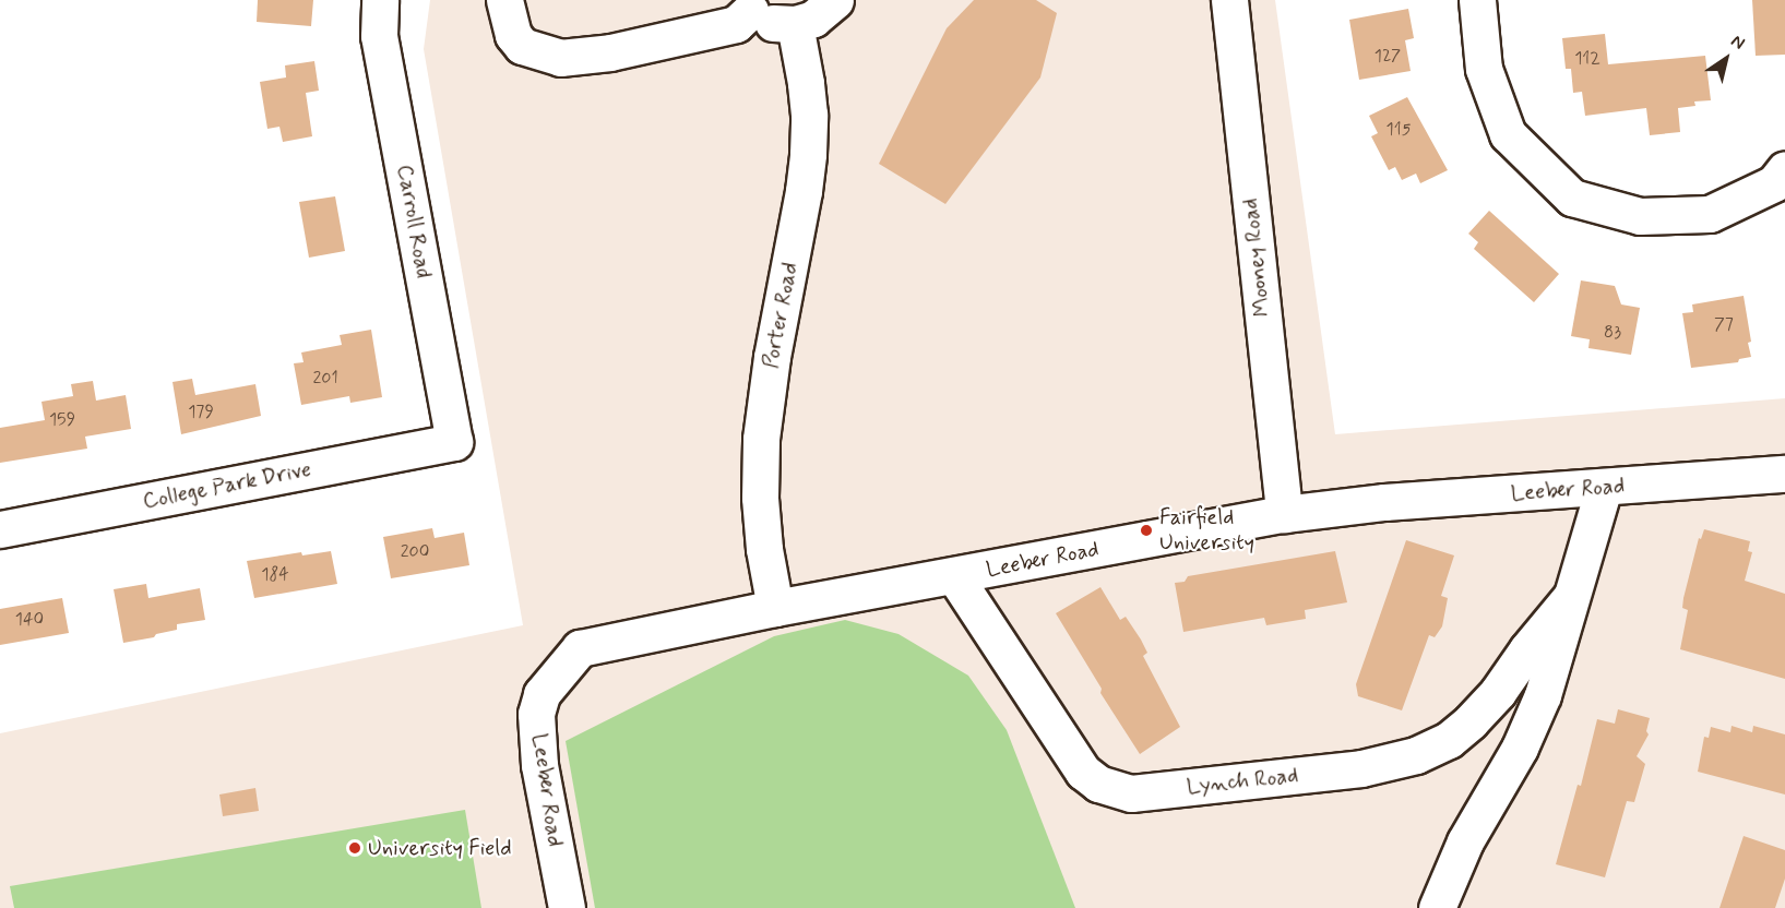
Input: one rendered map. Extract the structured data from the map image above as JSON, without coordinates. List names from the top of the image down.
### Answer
{
  "streets": {
    "street": [
      "Carroll Road",
      "Mooney Road",
      "Porter Road",
      "College Park Drive",
      "Leeber Road",
      "Lynch Road"
    ]
  },
  "crossings": [
    ["Carroll Road", "College Park Drive"],
    ["Mooney Road", "Leeber Road"],
    ["Porter Road", "Leeber Road"],
    ["Leeber Road", "Lynch Road"]
  ],
  "places": ["Fairfield University", "University Field"],
  "house_numbers": [
    "127",
    "112",
    "115",
    "77",
    "83",
    "201",
    "179",
    "159",
    "200",
    "184",
    "140"
  ],
  "north": "top right"
}
